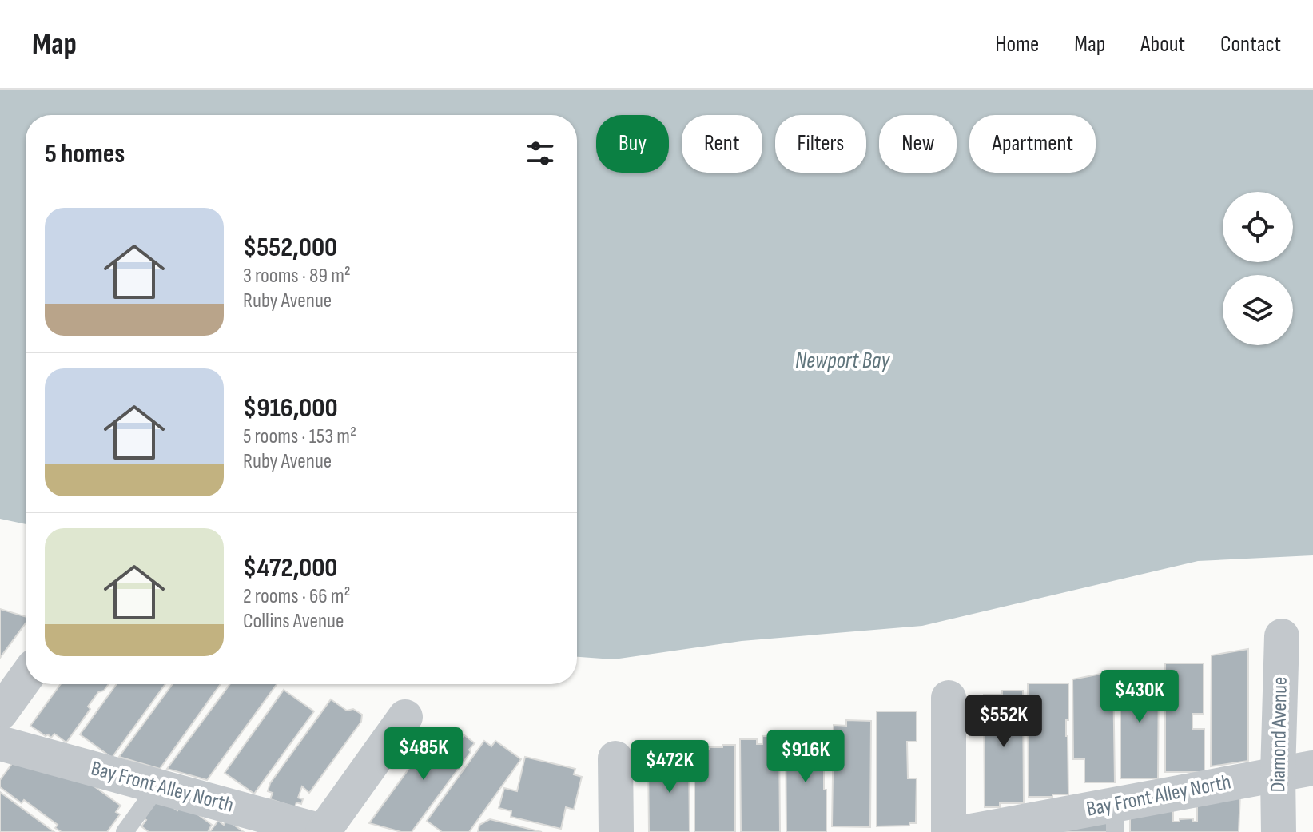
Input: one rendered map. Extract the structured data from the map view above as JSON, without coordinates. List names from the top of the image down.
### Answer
{
  "streets": {
    "street": ["Diamond Avenue", "Bay Front Alley North"]
  },
  "crossings": [
    ["Diamond Avenue", "Bay Front Alley North"]
  ],
  "water": ["Newport Bay"],
  "page": {
    "header": "Map",
    "nav": [
      "Home",
      "Map",
      "About",
      "Contact"
    ],
    "chip": [
      "Buy",
      "Rent",
      "Filters",
      "New",
      "Apartment"
    ],
    "heading": "5 homes",
    "list": [
      {
        "name": "$552,000",
        "note": "3 rooms · 89 m² · Ruby Avenue"
      },
      {
        "name": "$916,000",
        "note": "5 rooms · 153 m² · Ruby Avenue"
      },
      {
        "name": "$472,000",
        "note": "2 rooms · 66 m² · Collins Avenue"
      }
    ],
    "price": [
      "$430K",
      "$552K",
      "$485K",
      "$916K",
      "$472K"
    ]
  }
}
